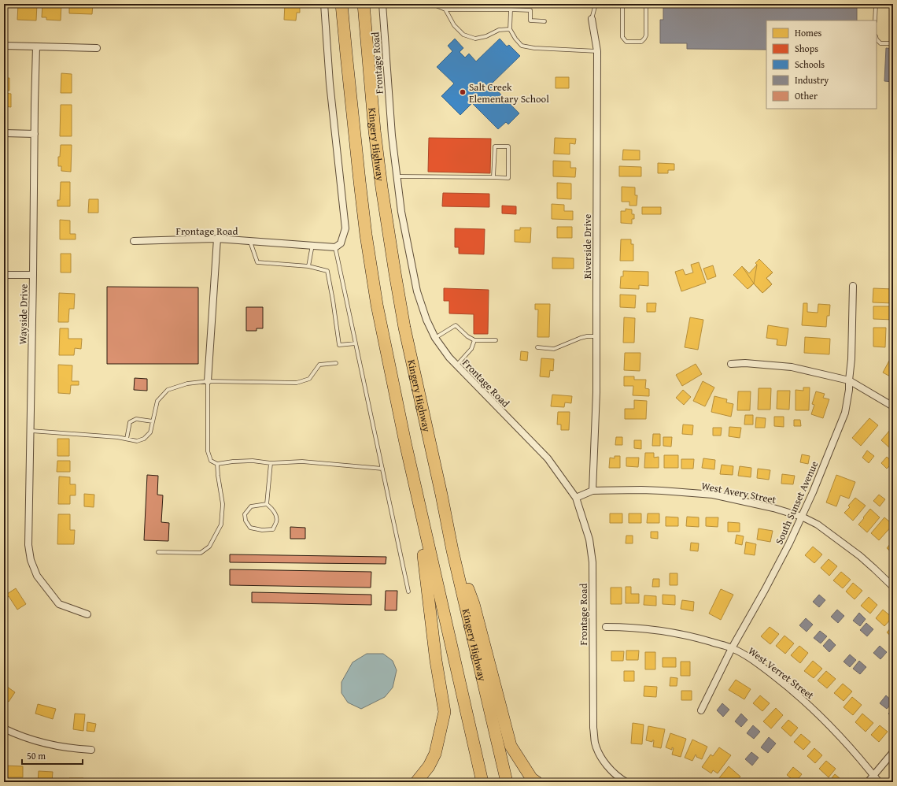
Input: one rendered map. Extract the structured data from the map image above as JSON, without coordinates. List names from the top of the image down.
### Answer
{
  "streets": {
    "highway": ["Kingery Highway"],
    "street": [
      "Frontage Road",
      "Riverside Drive",
      "Wayside Drive",
      "West Avery Street",
      "South Sunset Avenue",
      "West Verret Street"
    ]
  },
  "crossings": [
    ["Frontage Road", "West Avery Street"],
    ["Riverside Drive", "West Avery Street"],
    ["West Avery Street", "South Sunset Avenue"],
    ["South Sunset Avenue", "West Verret Street"]
  ],
  "places": ["Salt Creek Elementary School"],
  "legend": [
    "Homes",
    "Shops",
    "Schools",
    "Industry",
    "Other"
  ],
  "scale_bar": "50 m"
}
